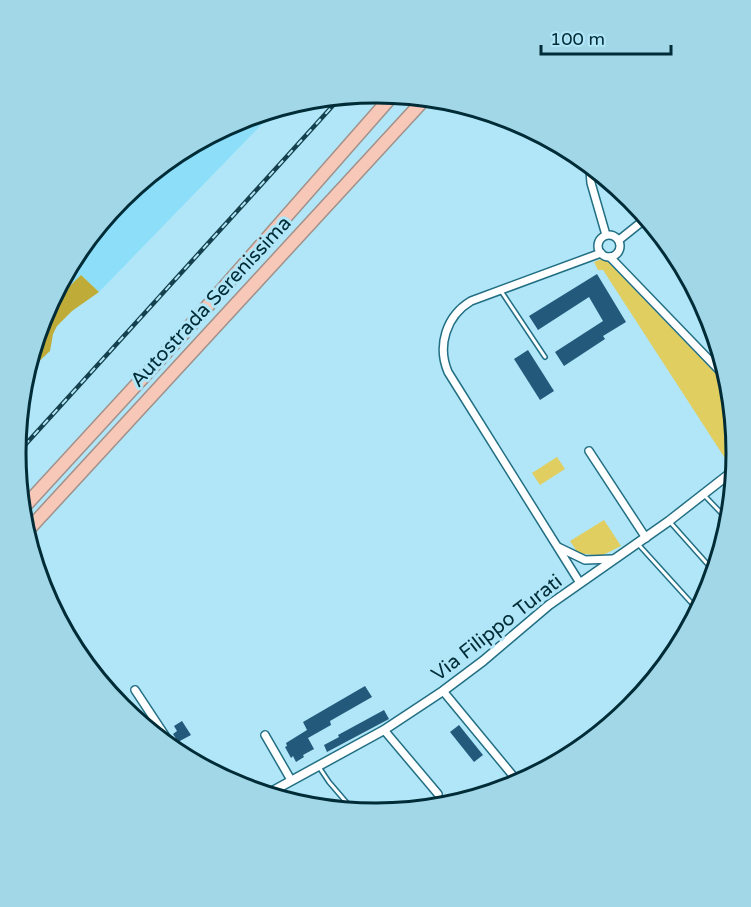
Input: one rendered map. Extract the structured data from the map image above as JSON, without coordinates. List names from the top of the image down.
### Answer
{
  "streets": {
    "highway": ["Autostrada Serenissima"],
    "street": ["Via Filippo Turati"]
  },
  "scale_bar": "100 m"
}
